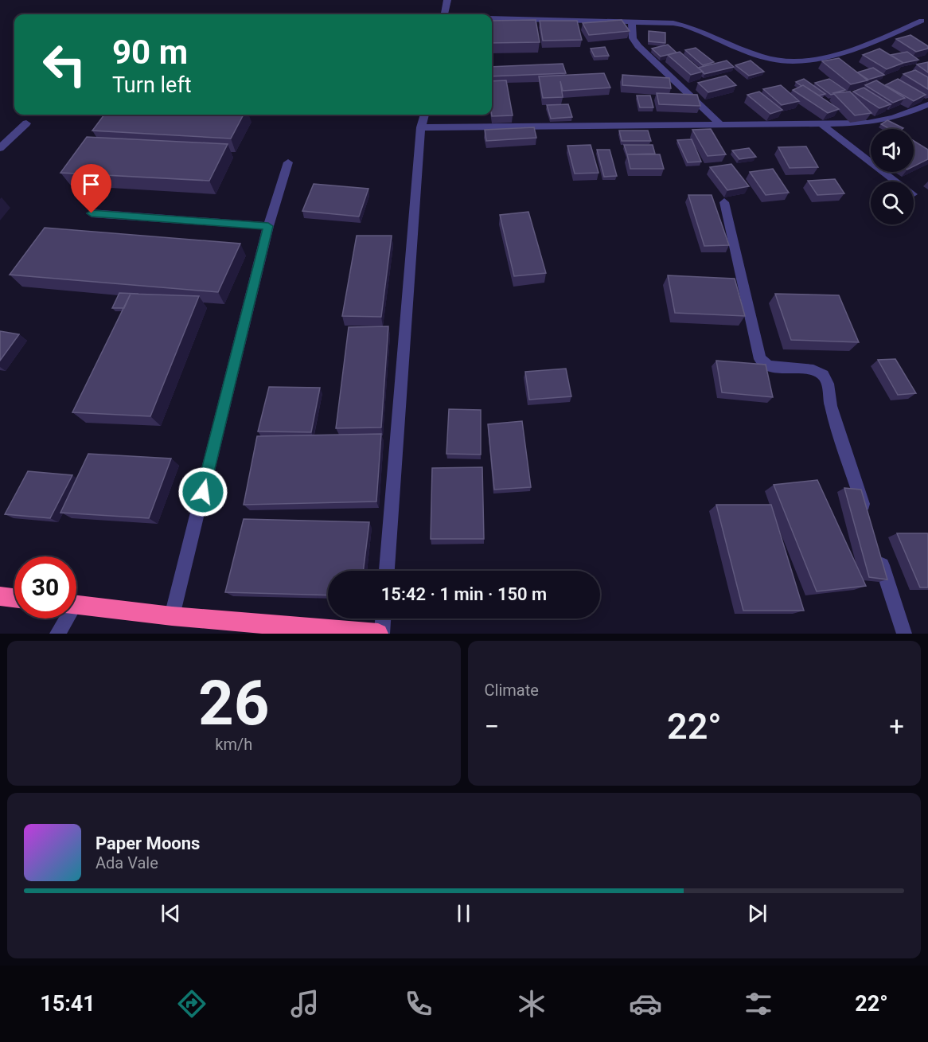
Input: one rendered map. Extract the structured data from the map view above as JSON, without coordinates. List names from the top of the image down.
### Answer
{
  "page": {
    "turn": ["90 m", "Turn left"],
    "limit": "30",
    "trip": "15:42 · 1 min · 150 m",
    "tile": [
      ["26", "km/h"],
      "Climate"
    ],
    "heat": ["−", "22°", "+"],
    "song": ["Paper Moons", "Ada Vale"],
    "tabs": ["15:41", "22°"]
  }
}
